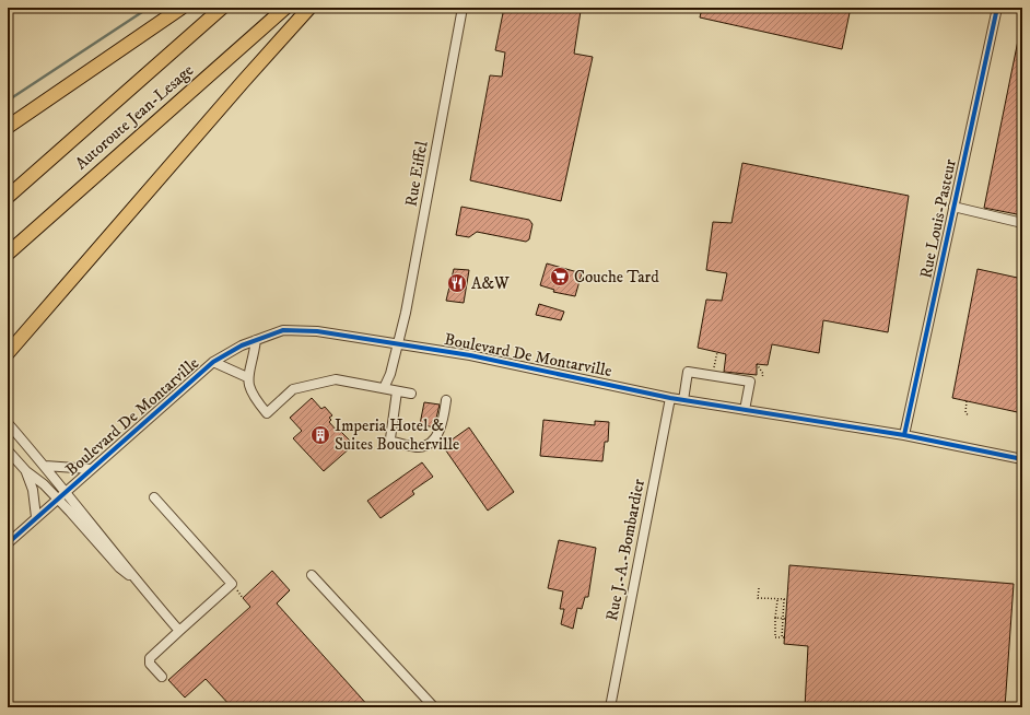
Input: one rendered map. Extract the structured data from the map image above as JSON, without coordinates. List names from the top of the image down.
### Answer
{
  "streets": {
    "highway": ["Autoroute Jean-Lesage"],
    "street": [
      "Rue Eiffel",
      "Rue Louis-Pasteur",
      "Boulevard De Montarville",
      "Rue J.-A.-Bombardier"
    ]
  },
  "crossings": [
    ["Rue Eiffel", "Boulevard De Montarville"],
    ["Rue Louis-Pasteur", "Boulevard De Montarville"],
    ["Boulevard De Montarville", "Rue J.-A.-Bombardier"]
  ],
  "places": {
    "supermarket": ["Couche Tard"],
    "restaurant": ["A&W"],
    "building": ["Imperia Hotel & Suites Boucherville"]
  }
}
